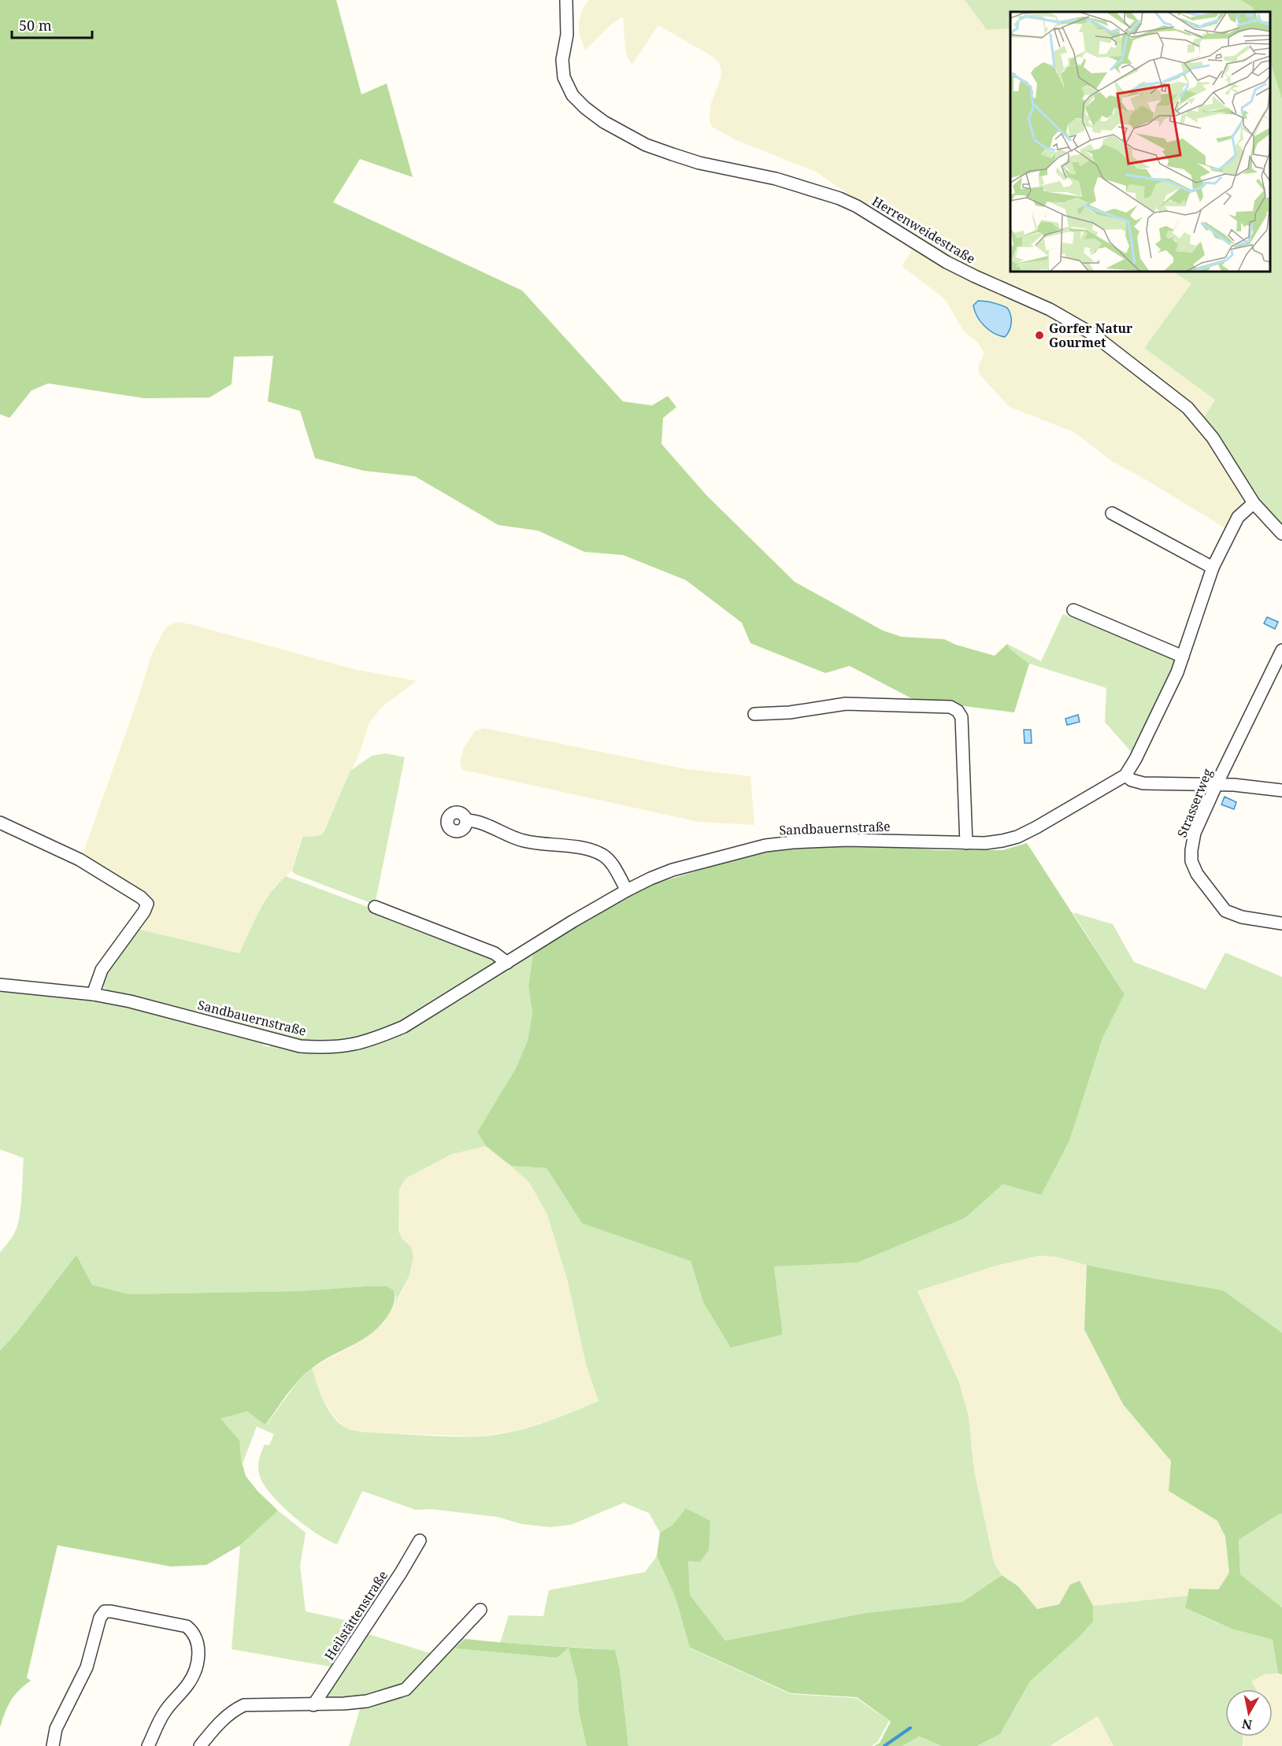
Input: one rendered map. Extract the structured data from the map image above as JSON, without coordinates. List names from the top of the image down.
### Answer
{
  "streets": {
    "street": [
      "Herrenweidestraße",
      "Strasserweg",
      "Sandbauernstraße",
      "Heilstättenstraße"
    ]
  },
  "places": ["Gorfer Natur Gourmet"],
  "scale_bar": "50 m",
  "north": "bottom"
}
